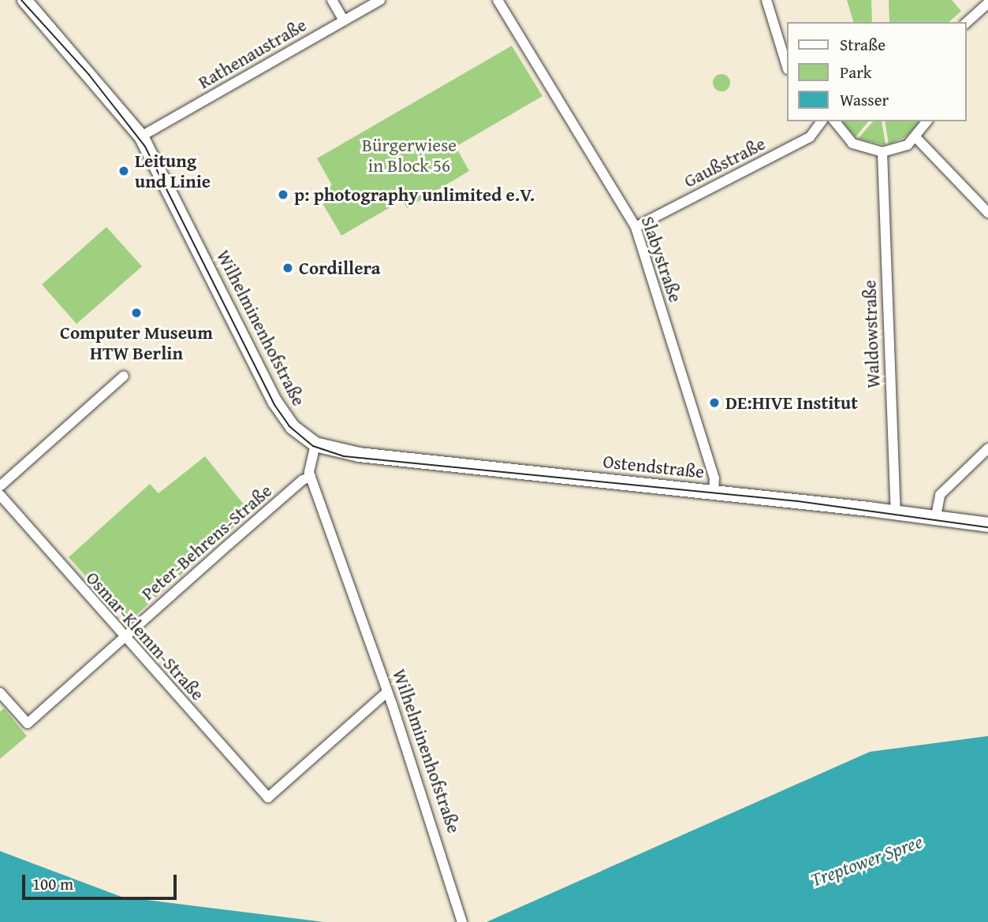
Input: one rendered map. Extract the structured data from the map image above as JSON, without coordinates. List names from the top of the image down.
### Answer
{
  "streets": {
    "street": [
      "Rathenaustraße",
      "Gaußstraße",
      "Slabystraße",
      "Wilhelminenhofstraße",
      "Waldowstraße",
      "Ostendstraße",
      "Peter-Behrens-Straße",
      "Osmar-Klemm-Straße"
    ]
  },
  "crossings": [
    ["Rathenaustraße", "Wilhelminenhofstraße"],
    ["Gaußstraße", "Slabystraße"],
    ["Slabystraße", "Ostendstraße"],
    ["Wilhelminenhofstraße", "Ostendstraße"],
    ["Wilhelminenhofstraße", "Peter-Behrens-Straße"],
    ["Wilhelminenhofstraße", "Osmar-Klemm-Straße"],
    ["Waldowstraße", "Ostendstraße"],
    ["Peter-Behrens-Straße", "Osmar-Klemm-Straße"]
  ],
  "water": ["Treptower Spree"],
  "parks": ["Bürgerwiese in Block 56"],
  "places": [
    "Leitung und Linie",
    "p: photography unlimited e.V.",
    "Cordillera",
    "Computer Museum HTW Berlin",
    "DE:HIVE Institut"
  ],
  "legend": ["Straße", "Park", "Wasser"],
  "scale_bar": "100 m"
}
